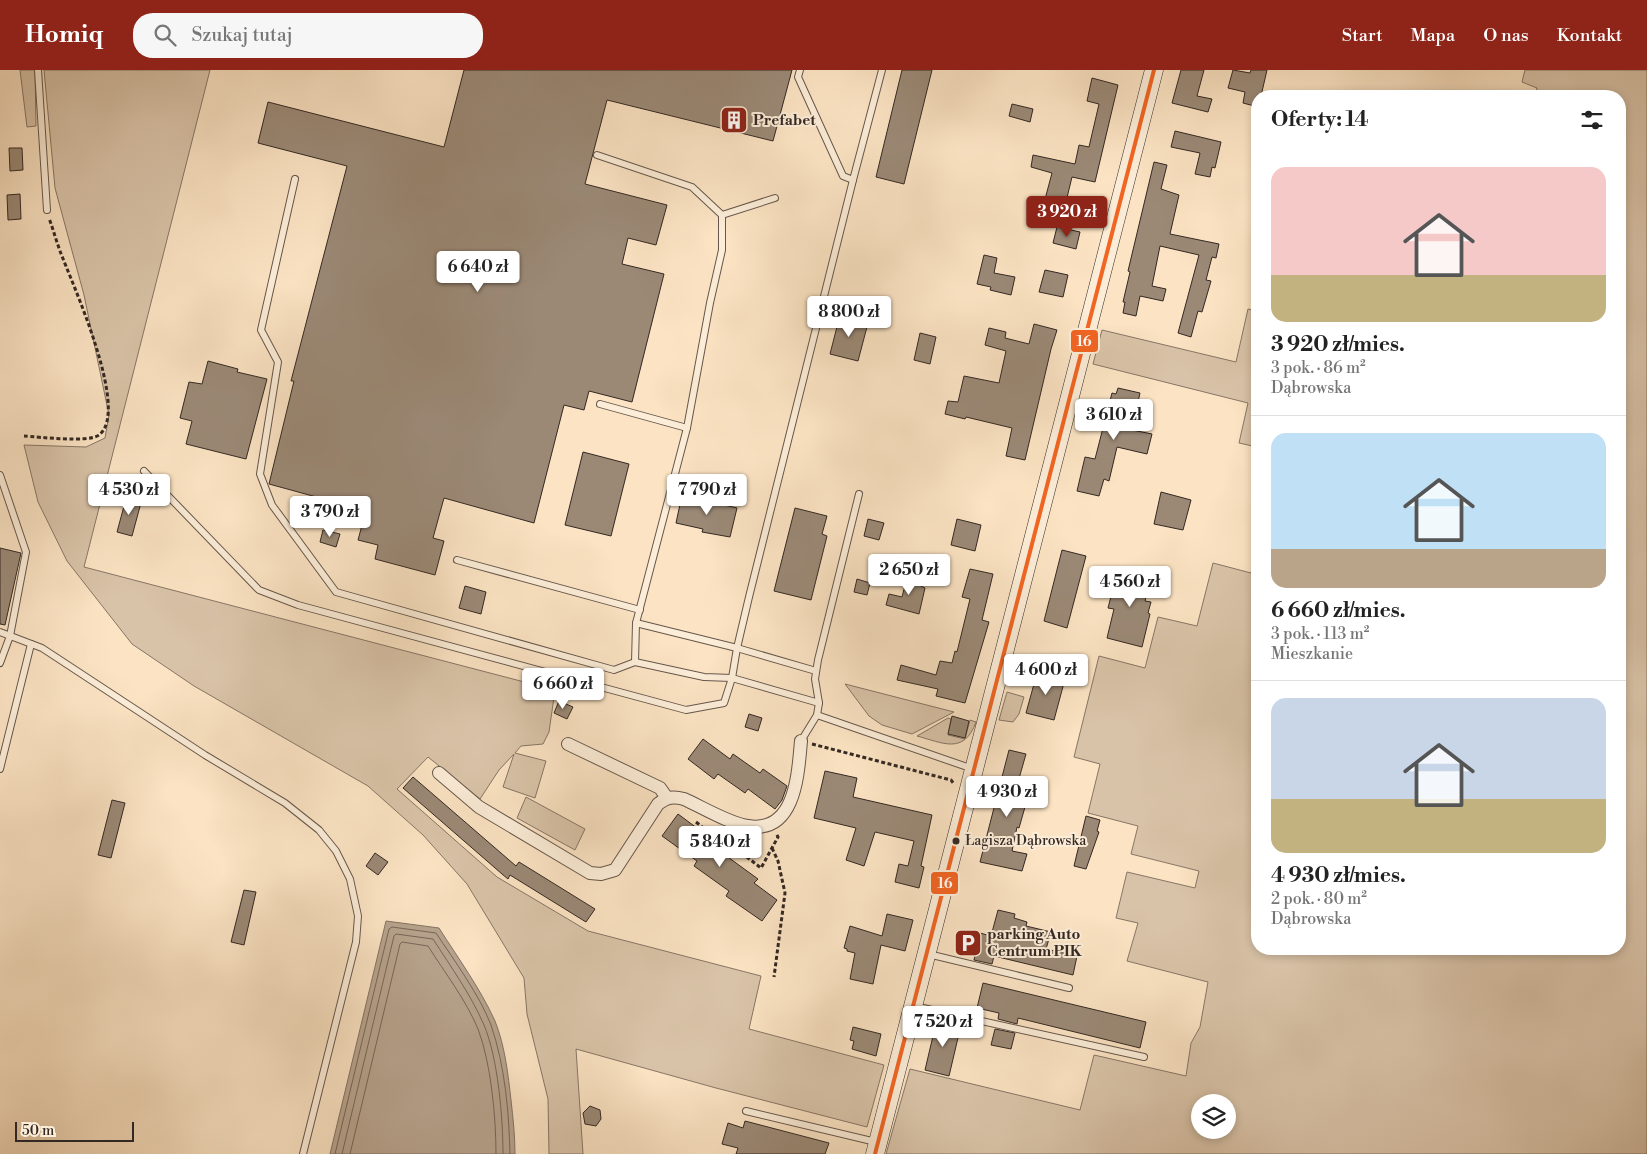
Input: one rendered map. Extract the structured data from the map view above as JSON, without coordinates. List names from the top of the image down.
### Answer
{
  "places": {
    "building": ["Prefabet"],
    "other": ["Łagisza Dąbrowska"],
    "parking": ["parking Auto Centrum PIK"]
  },
  "lines": ["transit line 16"],
  "scale_bar": "50 m",
  "page": {
    "header": "Homiq",
    "search": "Szukaj tutaj",
    "nav": [
      "Start",
      "Mapa",
      "O nas",
      "Kontakt"
    ],
    "heading": "Oferty: 14",
    "list": [
      {
        "name": "3 920 zł/mies.",
        "note": "3 pok. · 86 m² · Dąbrowska"
      },
      {
        "name": "6 660 zł/mies.",
        "note": "3 pok. · 113 m² · Mieszkanie"
      },
      {
        "name": "4 930 zł/mies.",
        "note": "2 pok. · 80 m² · Dąbrowska"
      }
    ],
    "price": [
      "3 920 zł",
      "6 640 zł",
      "8 800 zł",
      "3 610 zł",
      "4 530 zł",
      "7 790 zł",
      "3 790 zł",
      "2 650 zł",
      "4 560 zł",
      "4 600 zł",
      "6 660 zł",
      "4 930 zł",
      "5 840 zł",
      "7 520 zł"
    ],
    "scale": "50 m"
  }
}
